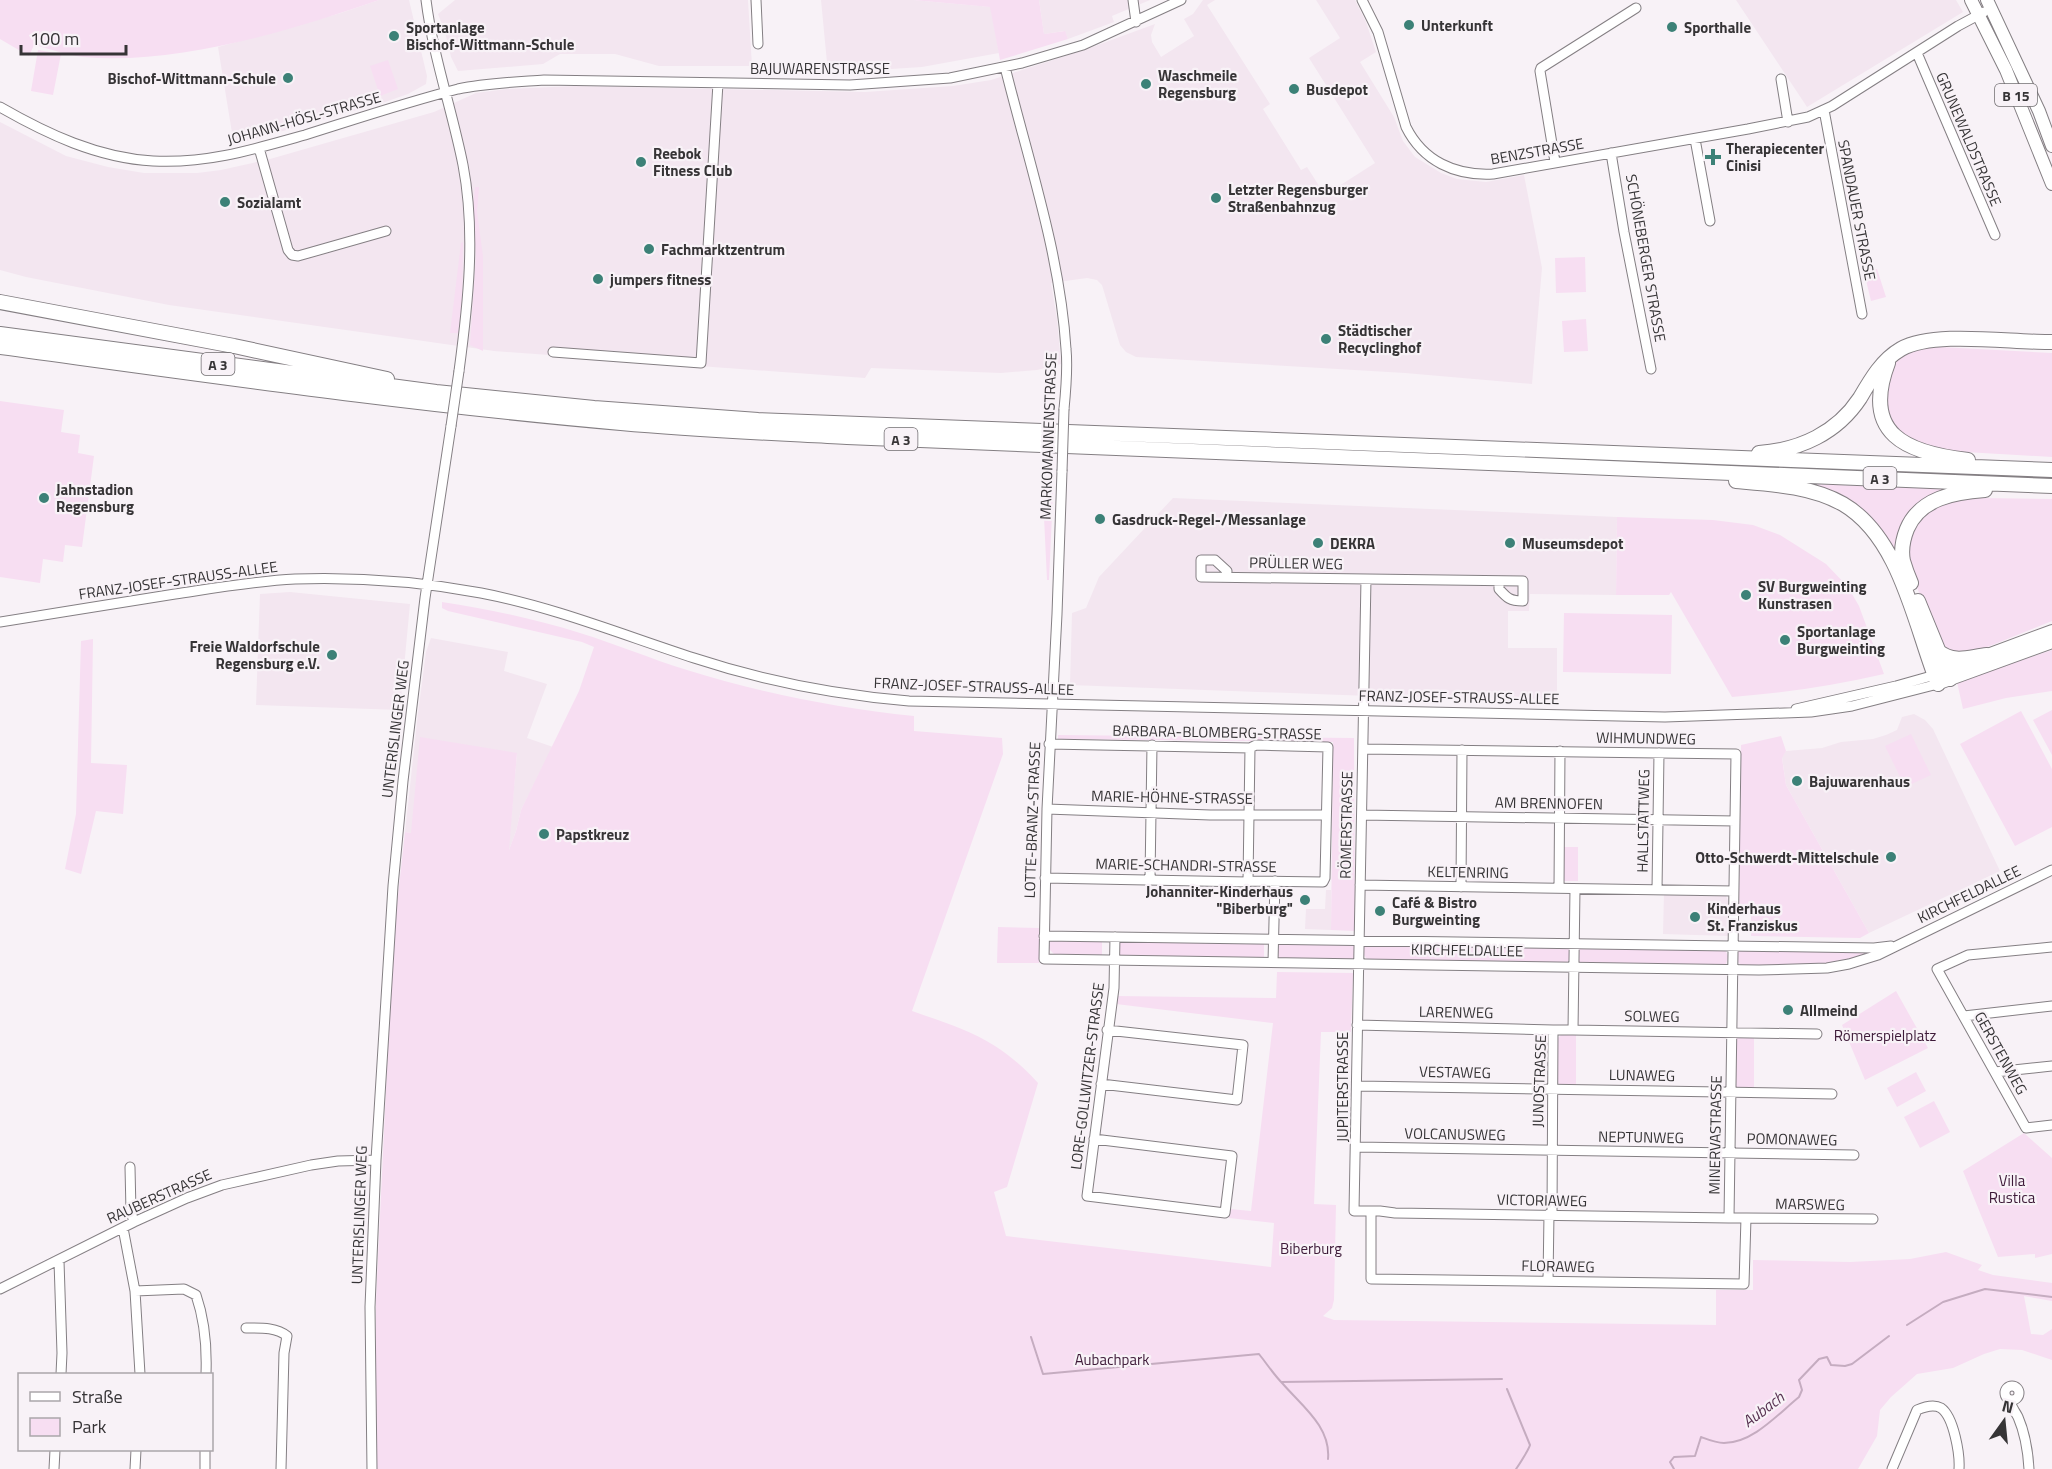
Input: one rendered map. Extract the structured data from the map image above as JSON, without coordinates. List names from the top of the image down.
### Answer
{
  "streets": {
    "highway": ["A 3"],
    "main road": ["B 15", "FRANZ-JOSEF-STRAUSS-ALLEE"],
    "street": [
      "BAJUWARENSTRASSE",
      "JOHANN-HÖSL-STRASSE",
      "GRUNEWALDSTRASSE",
      "BENZSTRASSE",
      "SPANDAUER STRASSE",
      "SCHÖNEBERGER STRASSE",
      "MARKOMANNENSTRASSE",
      "PRÜLLER WEG",
      "UNTERISLINGER WEG",
      "BARBARA-BLOMBERG-STRASSE",
      "WIHMUNDWEG",
      "MARIE-HÖHNE-STRASSE",
      "AM BRENNOFEN",
      "LOTTE-BRANZ-STRASSE",
      "HALLSTATTWEG",
      "RÖMERSTRASSE",
      "MARIE-SCHANDRI-STRASSE",
      "KELTENRING",
      "KIRCHFELDALLEE",
      "LARENWEG",
      "SOLWEG",
      "GERSTENWEG",
      "VESTAWEG",
      "LUNAWEG",
      "LORE-GOLLWITZER-STRASSE",
      "JUNOSTRASSE",
      "JUPITERSTRASSE",
      "VOLCANUSWEG",
      "MINERVASTRASSE",
      "NEPTUNWEG",
      "POMONAWEG",
      "RAUBERSTRASSE",
      "VICTORIAWEG",
      "MARSWEG",
      "FLORAWEG"
    ]
  },
  "crossings": [
    ["BAJUWARENSTRASSE", "JOHANN-HÖSL-STRASSE"],
    ["BAJUWARENSTRASSE", "MARKOMANNENSTRASSE"],
    ["BAJUWARENSTRASSE", "UNTERISLINGER WEG"],
    ["B 15", "BENZSTRASSE"],
    ["JOHANN-HÖSL-STRASSE", "UNTERISLINGER WEG"],
    ["GRUNEWALDSTRASSE", "BENZSTRASSE"],
    ["BENZSTRASSE", "SPANDAUER STRASSE"],
    ["BENZSTRASSE", "SCHÖNEBERGER STRASSE"],
    ["A 3", "FRANZ-JOSEF-STRAUSS-ALLEE"],
    ["MARKOMANNENSTRASSE", "FRANZ-JOSEF-STRAUSS-ALLEE"],
    ["MARKOMANNENSTRASSE", "LOTTE-BRANZ-STRASSE"],
    ["FRANZ-JOSEF-STRAUSS-ALLEE", "UNTERISLINGER WEG"],
    ["FRANZ-JOSEF-STRAUSS-ALLEE", "LOTTE-BRANZ-STRASSE"],
    ["FRANZ-JOSEF-STRAUSS-ALLEE", "RÖMERSTRASSE"],
    ["UNTERISLINGER WEG", "RAUBERSTRASSE"],
    ["BARBARA-BLOMBERG-STRASSE", "MARIE-HÖHNE-STRASSE"],
    ["BARBARA-BLOMBERG-STRASSE", "LOTTE-BRANZ-STRASSE"],
    ["BARBARA-BLOMBERG-STRASSE", "MARIE-SCHANDRI-STRASSE"],
    ["WIHMUNDWEG", "AM BRENNOFEN"],
    ["WIHMUNDWEG", "HALLSTATTWEG"],
    ["WIHMUNDWEG", "RÖMERSTRASSE"],
    ["WIHMUNDWEG", "KELTENRING"],
    ["WIHMUNDWEG", "KIRCHFELDALLEE"],
    ["MARIE-HÖHNE-STRASSE", "LOTTE-BRANZ-STRASSE"],
    ["AM BRENNOFEN", "HALLSTATTWEG"],
    ["AM BRENNOFEN", "RÖMERSTRASSE"],
    ["LOTTE-BRANZ-STRASSE", "MARIE-SCHANDRI-STRASSE"],
    ["LOTTE-BRANZ-STRASSE", "KIRCHFELDALLEE"],
    ["HALLSTATTWEG", "KELTENRING"],
    ["RÖMERSTRASSE", "KELTENRING"],
    ["RÖMERSTRASSE", "KIRCHFELDALLEE"],
    ["KIRCHFELDALLEE", "LORE-GOLLWITZER-STRASSE"],
    ["KIRCHFELDALLEE", "JUPITERSTRASSE"],
    ["KIRCHFELDALLEE", "MINERVASTRASSE"],
    ["LARENWEG", "JUNOSTRASSE"],
    ["LARENWEG", "JUPITERSTRASSE"],
    ["SOLWEG", "JUNOSTRASSE"],
    ["SOLWEG", "MINERVASTRASSE"],
    ["VESTAWEG", "LUNAWEG"],
    ["VESTAWEG", "JUNOSTRASSE"],
    ["VESTAWEG", "JUPITERSTRASSE"],
    ["LUNAWEG", "JUNOSTRASSE"],
    ["LUNAWEG", "MINERVASTRASSE"],
    ["JUNOSTRASSE", "VOLCANUSWEG"],
    ["JUNOSTRASSE", "NEPTUNWEG"],
    ["JUNOSTRASSE", "VICTORIAWEG"],
    ["JUNOSTRASSE", "FLORAWEG"],
    ["JUPITERSTRASSE", "VOLCANUSWEG"],
    ["JUPITERSTRASSE", "VICTORIAWEG"],
    ["VOLCANUSWEG", "NEPTUNWEG"],
    ["MINERVASTRASSE", "NEPTUNWEG"],
    ["MINERVASTRASSE", "POMONAWEG"],
    ["MINERVASTRASSE", "VICTORIAWEG"],
    ["NEPTUNWEG", "POMONAWEG"],
    ["VICTORIAWEG", "FLORAWEG"],
    ["MARSWEG", "FLORAWEG"]
  ],
  "water": ["Aubach"],
  "parks": [
    "Römerspielplatz",
    "Villa Rustica",
    "Biberburg",
    "Aubachpark"
  ],
  "places": {
    "other": [
      "Unterkunft",
      "Sporthalle",
      "Sportanlage Bischof-Wittmann-Schule",
      "Bischof-Wittmann-Schule",
      "Waschmeile Regensburg",
      "Busdepot",
      "Reebok Fitness Club",
      "Letzter Regensburger Straßenbahnzug",
      "Sozialamt",
      "Fachmarktzentrum",
      "jumpers fitness",
      "Städtischer Recyclinghof",
      "Jahnstadion Regensburg",
      "Gasdruck-Regel-/Messanlage",
      "DEKRA",
      "Museumsdepot",
      "SV Burgweinting Kunstrasen",
      "Sportanlage Burgweinting",
      "Freie Waldorfschule Regensburg e.V.",
      "Bajuwarenhaus",
      "Papstkreuz",
      "Otto-Schwerdt-Mittelschule",
      "Johanniter-Kinderhaus \"Biberburg\"",
      "Café & Bistro Burgweinting",
      "Kinderhaus St. Franziskus",
      "Allmeind"
    ],
    "health": ["Therapiecenter Cinisi"]
  },
  "legend": ["Straße", "Park"],
  "scale_bar": "100 m",
  "north": "top"
}
